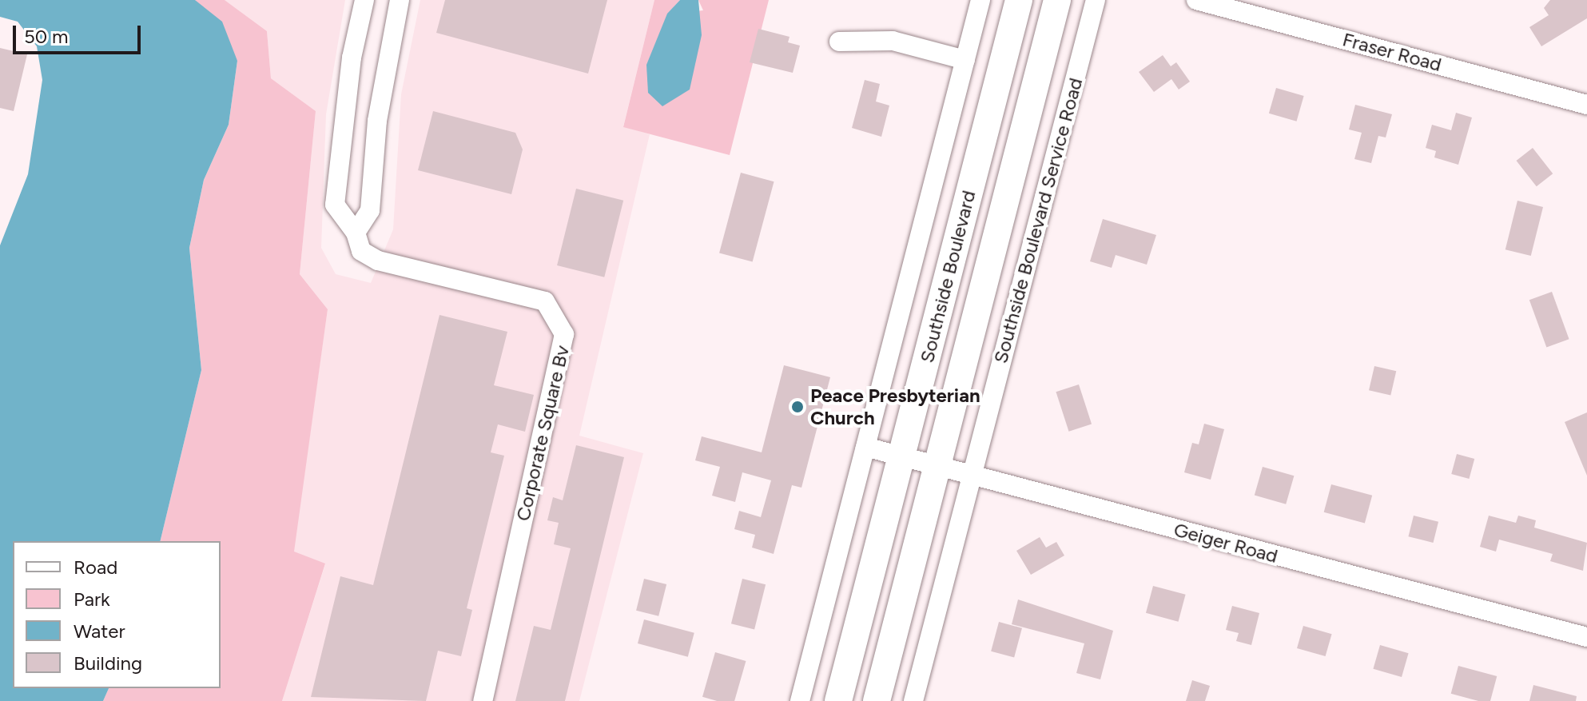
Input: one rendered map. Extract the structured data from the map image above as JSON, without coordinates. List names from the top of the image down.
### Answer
{
  "streets": {
    "highway": ["Southside Boulevard"],
    "street": [
      "Fraser Road",
      "Southside Boulevard Service Road",
      "Corporate Square Bv",
      "Geiger Road"
    ]
  },
  "crossings": [
    ["Southside Boulevard Service Road", "Geiger Road"],
    ["Southside Boulevard", "Geiger Road"]
  ],
  "places": ["Peace Presbyterian Church"],
  "legend": [
    "Road",
    "Park",
    "Water",
    "Building"
  ],
  "scale_bar": "50 m"
}
